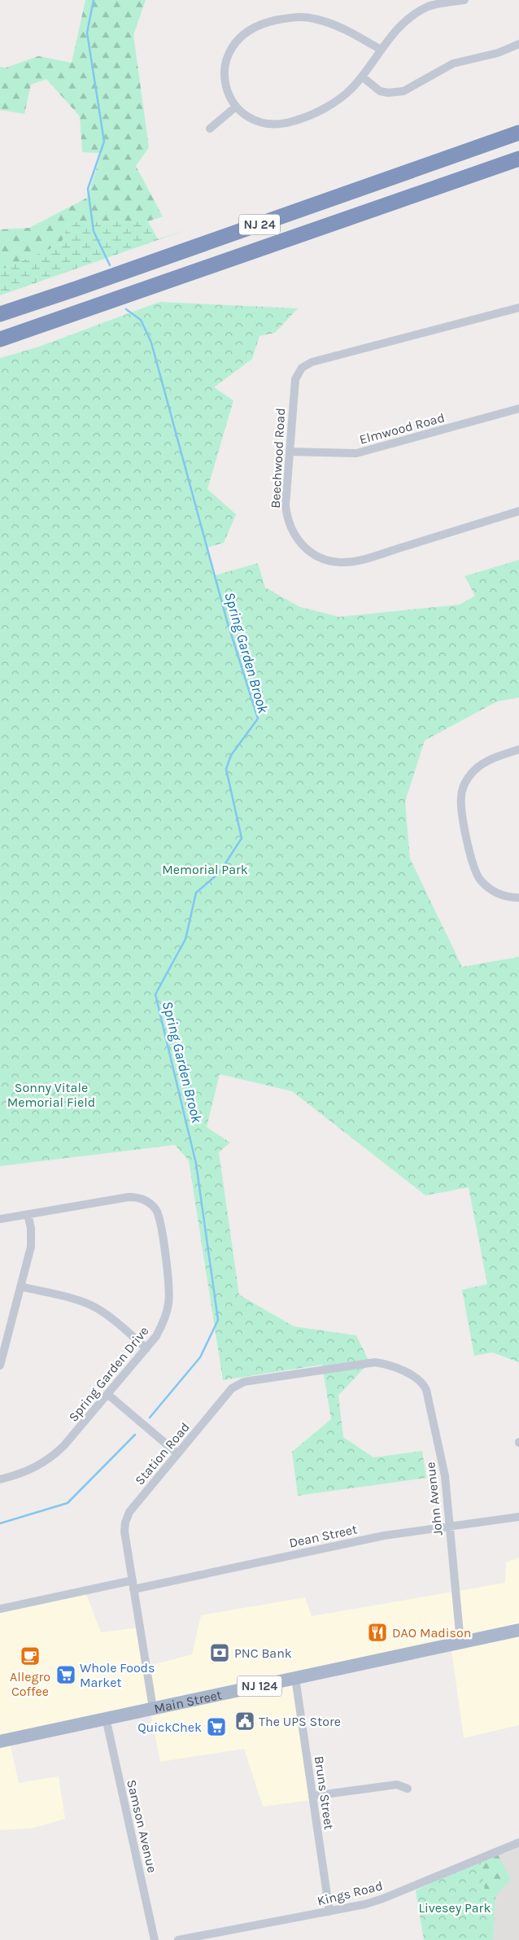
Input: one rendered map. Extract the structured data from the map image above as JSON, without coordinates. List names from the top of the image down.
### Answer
{
  "streets": {
    "highway": ["NJ 24"],
    "main road": ["NJ 124", "Main Street"],
    "street": [
      "Elmwood Road",
      "Beechwood Road",
      "Spring Garden Drive",
      "Station Road",
      "John Avenue",
      "Dean Street",
      "Bruns Street",
      "Samson Avenue",
      "Kings Road"
    ]
  },
  "crossings": [
    ["Elmwood Road", "Beechwood Road"],
    ["Station Road", "John Avenue"],
    ["Station Road", "Dean Street"],
    ["Station Road", "Main Street"],
    ["John Avenue", "Dean Street"],
    ["John Avenue", "Main Street"],
    ["Main Street", "Bruns Street"],
    ["Main Street", "Samson Avenue"],
    ["Bruns Street", "Kings Road"]
  ],
  "water": ["Spring Garden Brook"],
  "parks": ["Memorial Park", "Sonny Vitale Memorial Field", "Livesey Park"],
  "places": {
    "restaurant": ["DAO Madison"],
    "bank": ["PNC Bank"],
    "cafe": ["Allegro Coffee"],
    "supermarket": ["Whole Foods Market", "QuickChek"],
    "public building": ["The UPS Store"]
  }
}
